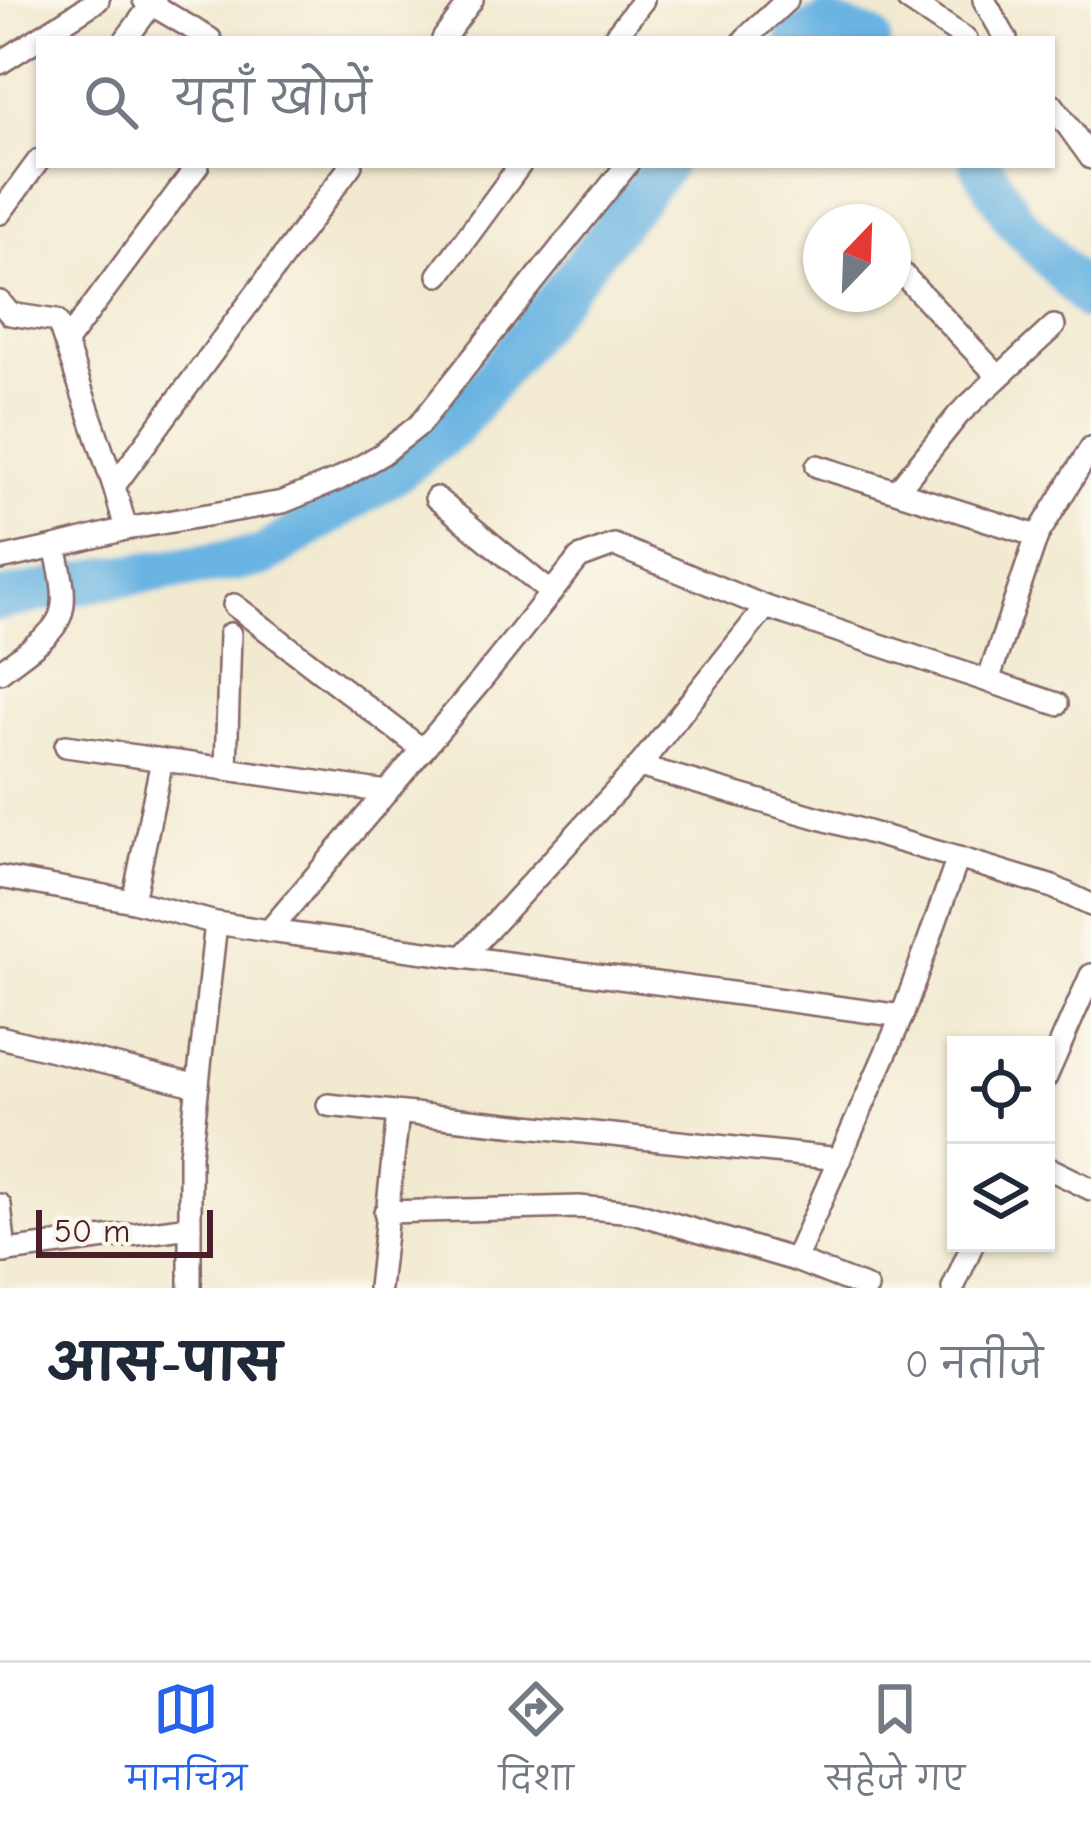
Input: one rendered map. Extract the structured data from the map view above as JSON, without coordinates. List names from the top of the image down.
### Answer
{
  "scale_bar": "50 m",
  "north": "top right",
  "page": {
    "search": "यहाँ खोजें",
    "scale": "50 m",
    "heading": ["आस-पास", "0 नतीजे"],
    "nav": ["मानचित्र", "दिशा", "सहेजे गए"]
  }
}
